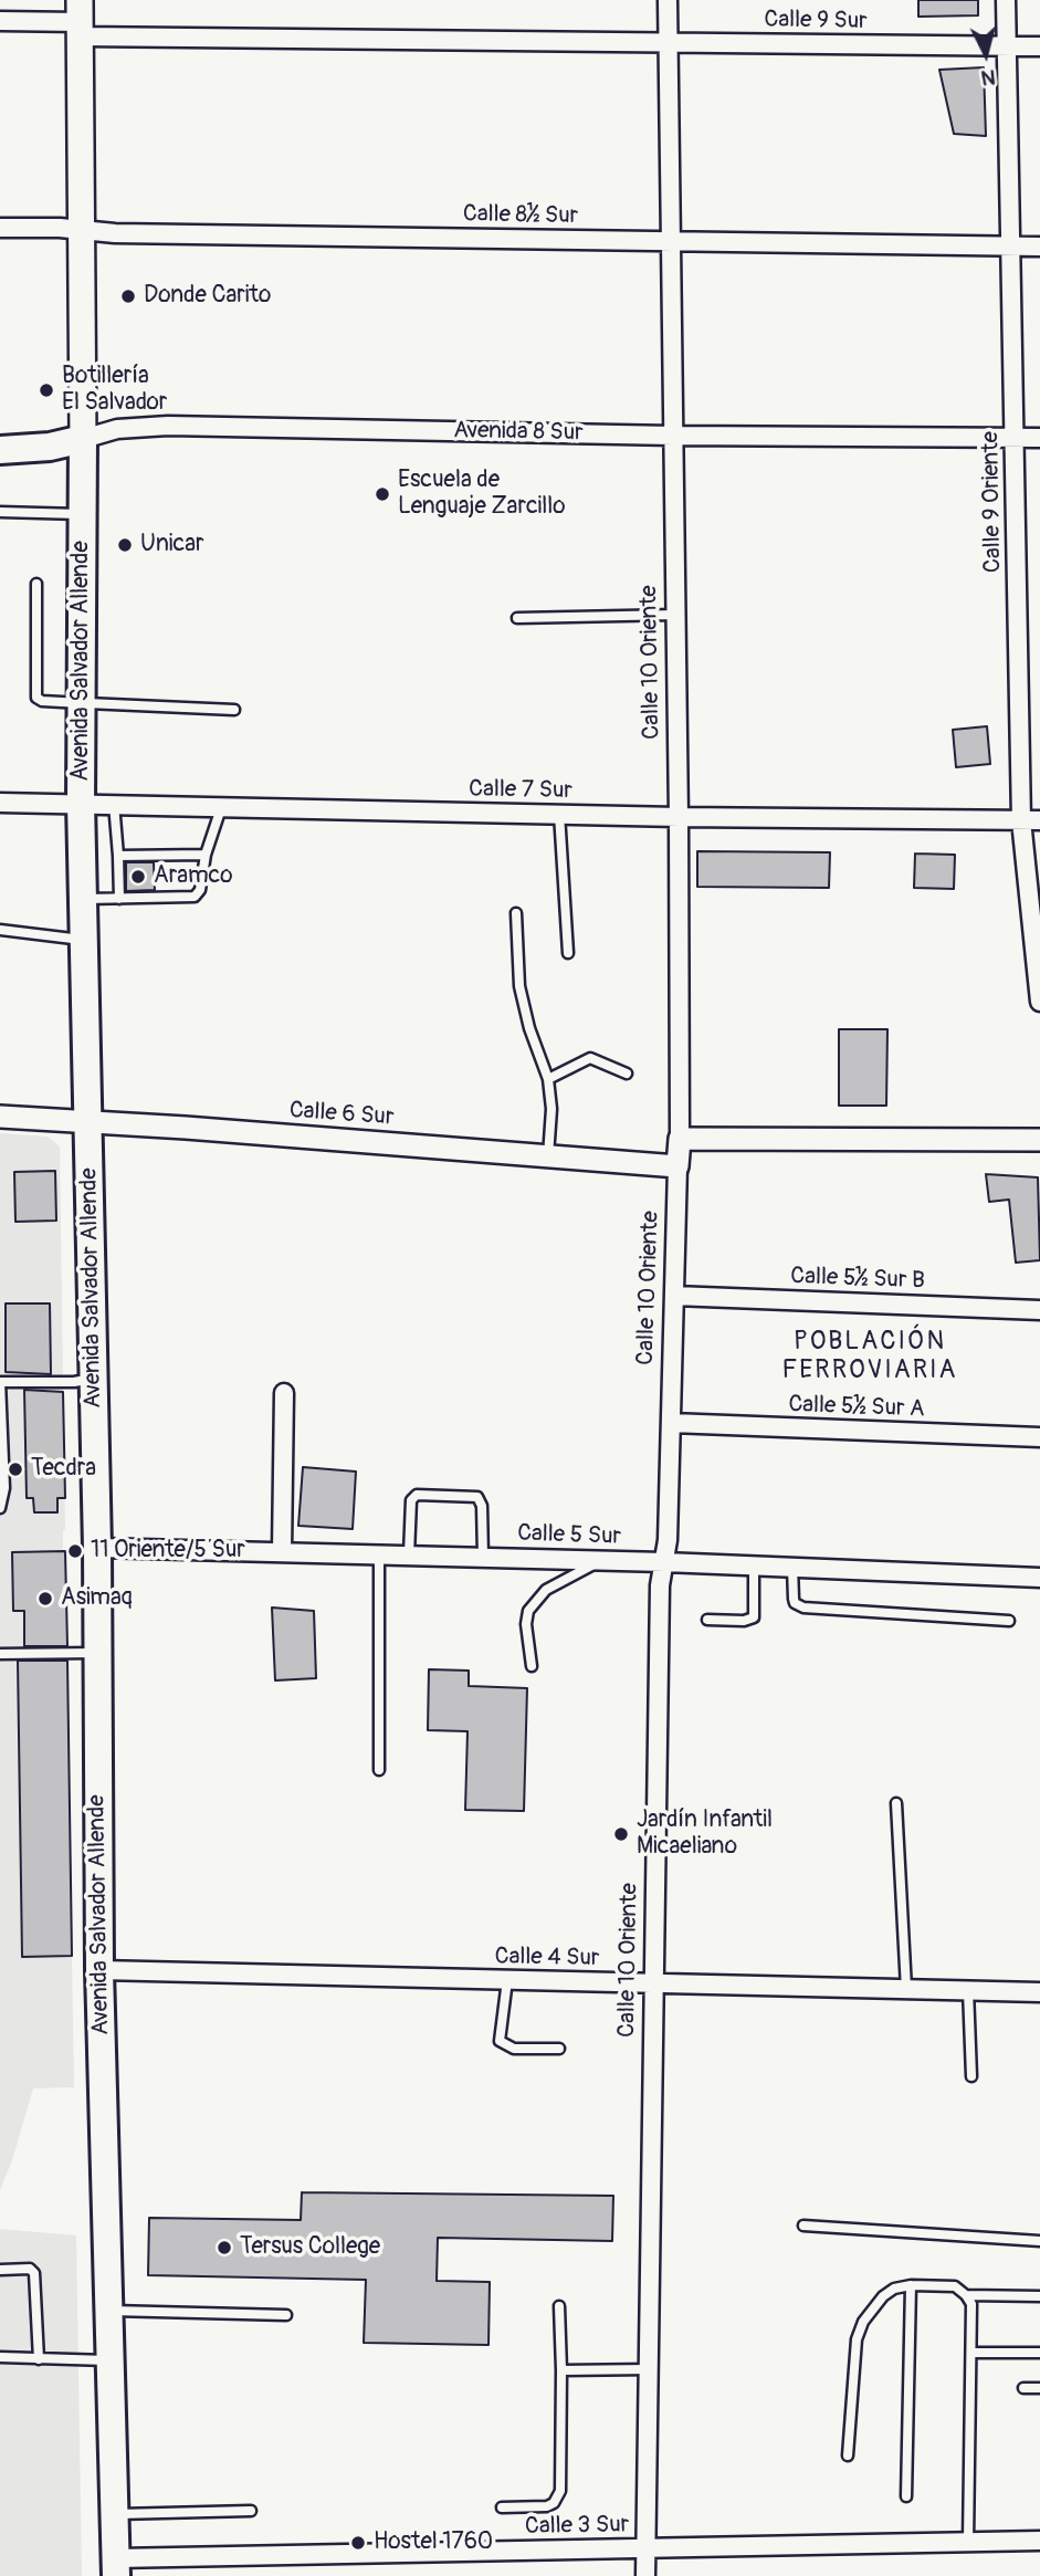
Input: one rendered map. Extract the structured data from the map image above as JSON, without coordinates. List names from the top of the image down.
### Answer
{
  "streets": {
    "main road": ["Avenida 8 Sur", "Avenida Salvador Allende"],
    "street": [
      "Calle 9 Sur",
      "Calle 8½ Sur",
      "Calle 9 Oriente",
      "Calle 10 Oriente",
      "Calle 7 Sur",
      "Calle 6 Sur",
      "Calle 5½ Sur B",
      "Calle 5½ Sur A",
      "Calle 5 Sur",
      "Calle 4 Sur",
      "Calle 3 Sur"
    ]
  },
  "crossings": [
    ["Calle 9 Sur", "Calle 9 Oriente"],
    ["Calle 9 Sur", "Avenida Salvador Allende"],
    ["Calle 9 Sur", "Calle 10 Oriente"],
    ["Calle 8½ Sur", "Calle 9 Oriente"],
    ["Calle 8½ Sur", "Avenida Salvador Allende"],
    ["Calle 8½ Sur", "Calle 10 Oriente"],
    ["Avenida 8 Sur", "Calle 9 Oriente"],
    ["Avenida 8 Sur", "Avenida Salvador Allende"],
    ["Avenida 8 Sur", "Calle 10 Oriente"],
    ["Calle 9 Oriente", "Calle 7 Sur"],
    ["Avenida Salvador Allende", "Calle 7 Sur"],
    ["Avenida Salvador Allende", "Calle 6 Sur"],
    ["Avenida Salvador Allende", "Calle 5 Sur"],
    ["Avenida Salvador Allende", "Calle 4 Sur"],
    ["Avenida Salvador Allende", "Calle 3 Sur"],
    ["Calle 10 Oriente", "Calle 7 Sur"],
    ["Calle 10 Oriente", "Calle 6 Sur"],
    ["Calle 10 Oriente", "Calle 5½ Sur B"],
    ["Calle 10 Oriente", "Calle 5½ Sur A"],
    ["Calle 10 Oriente", "Calle 5 Sur"],
    ["Calle 10 Oriente", "Calle 4 Sur"],
    ["Calle 10 Oriente", "Calle 3 Sur"]
  ],
  "districts": ["POBLACIÓN FERROVIARIA"],
  "places": [
    "Donde Carito",
    "Botillería El Salvador",
    "Escuela de Lenguaje Zarcillo",
    "Unicar",
    "Aramco",
    "Tecdra",
    "11 Oriente/5 Sur",
    "Asimaq",
    "Jardín Infantil Micaeliano",
    "Tersus College",
    "Hostel 1760"
  ],
  "north": "bottom"
}
